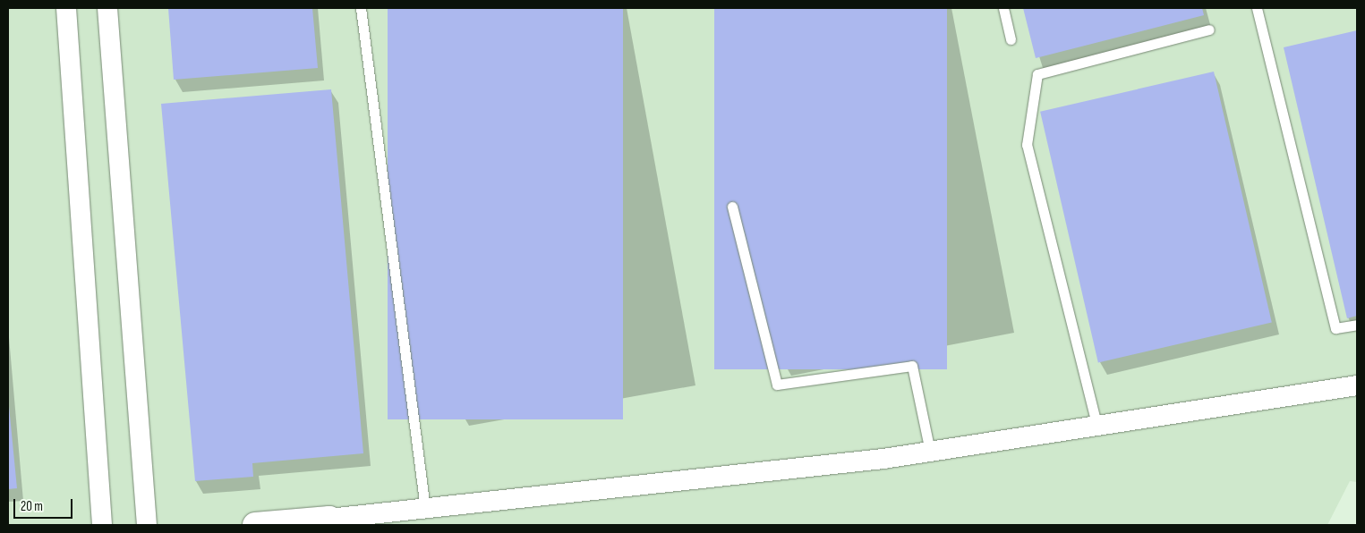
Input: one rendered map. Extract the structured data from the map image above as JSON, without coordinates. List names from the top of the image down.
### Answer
{
  "scale_bar": "20 m"
}
